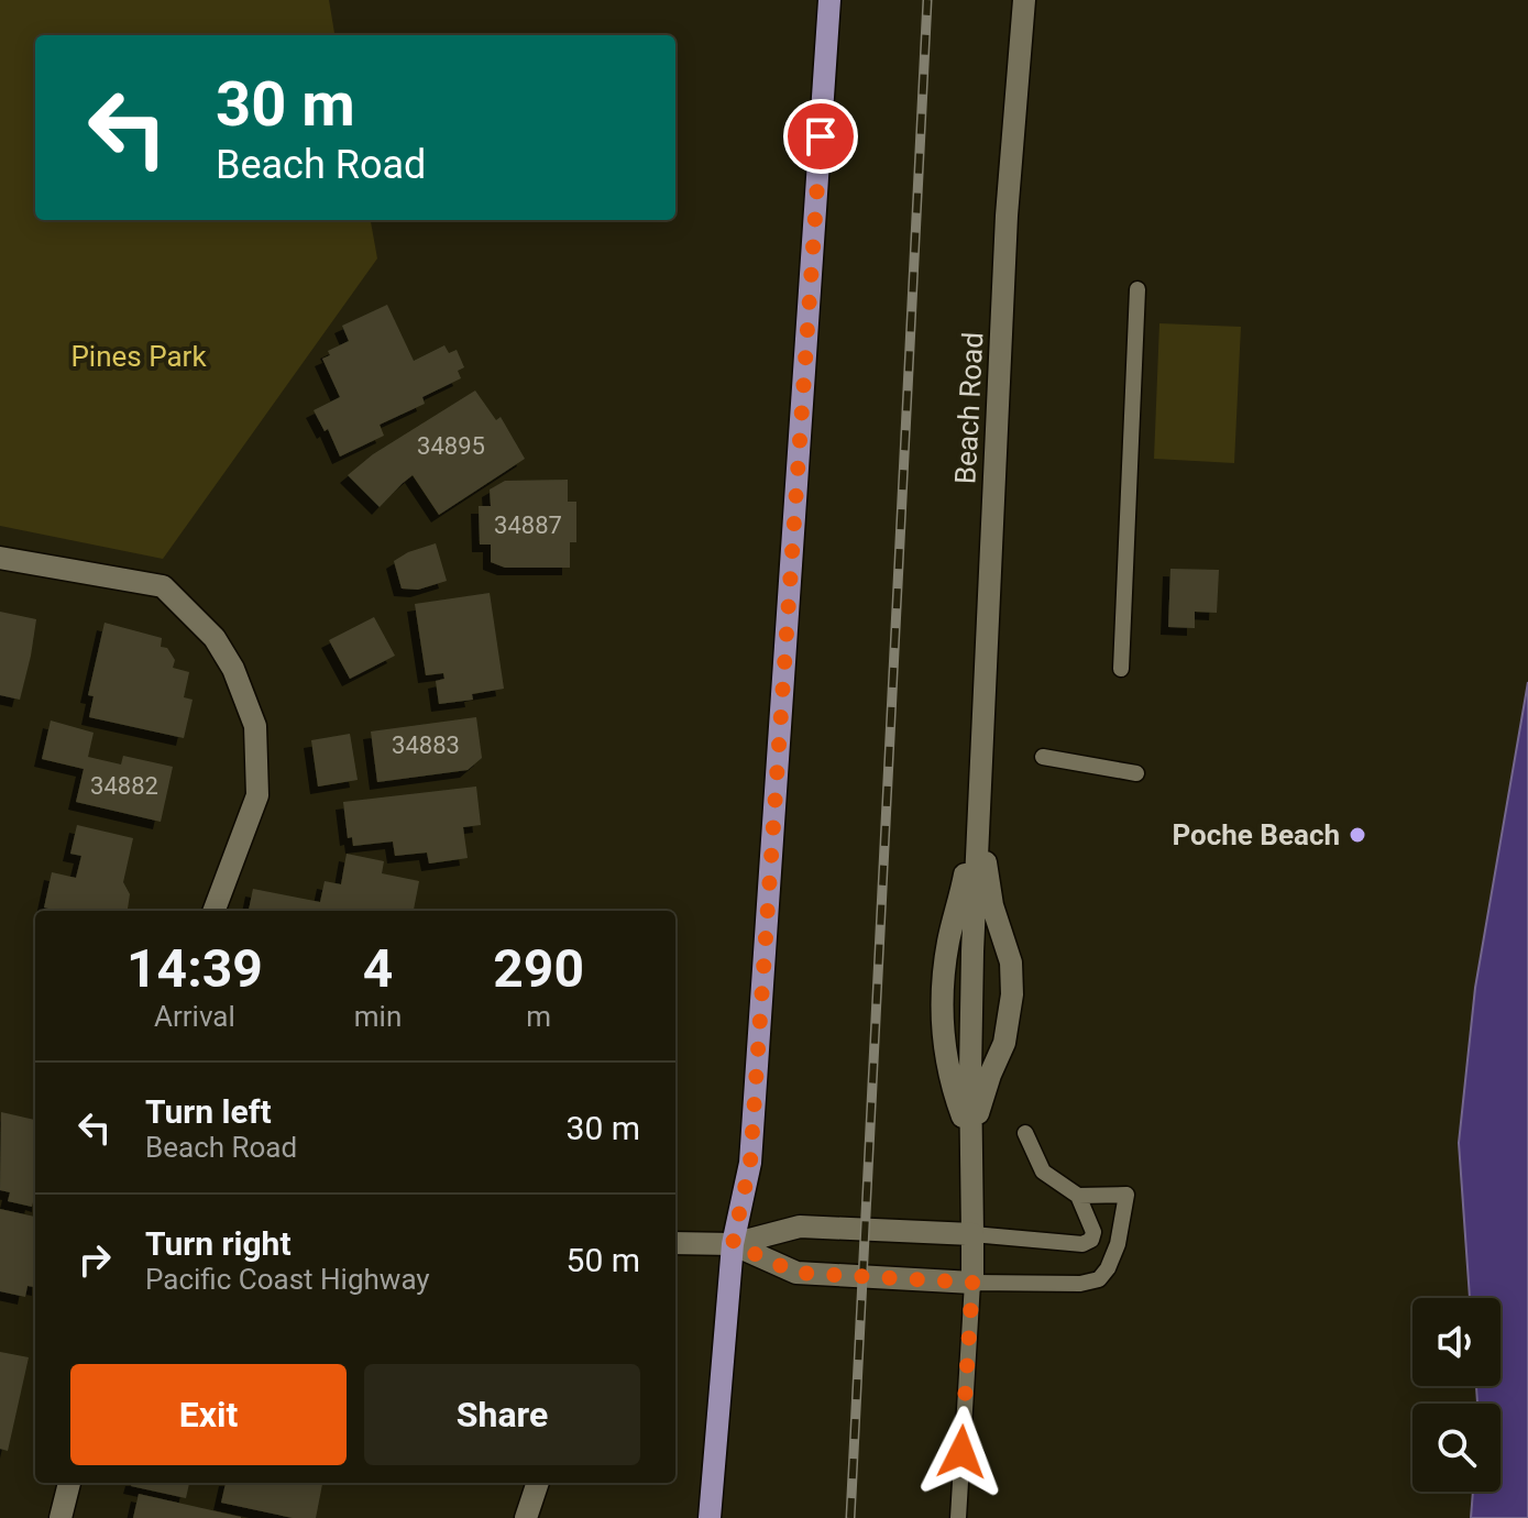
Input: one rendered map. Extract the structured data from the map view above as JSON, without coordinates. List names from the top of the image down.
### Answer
{
  "streets": {
    "street": ["Beach Road"]
  },
  "parks": ["Pines Park"],
  "places": ["Poche Beach"],
  "house_numbers": [
    "34895",
    "34887",
    "34883",
    "34882"
  ],
  "page": {
    "turn": ["30 m", "Beach Road"],
    "eta": [
      "14:39",
      "Arrival",
      "4",
      "min",
      "290",
      "m"
    ],
    "list": [
      {
        "name": "Turn left",
        "note": "Beach Road",
        "value": "30 m"
      },
      {
        "name": "Turn right",
        "note": "Pacific Coast Highway",
        "value": "50 m"
      }
    ],
    "buttons": ["Exit", "Share"]
  }
}
